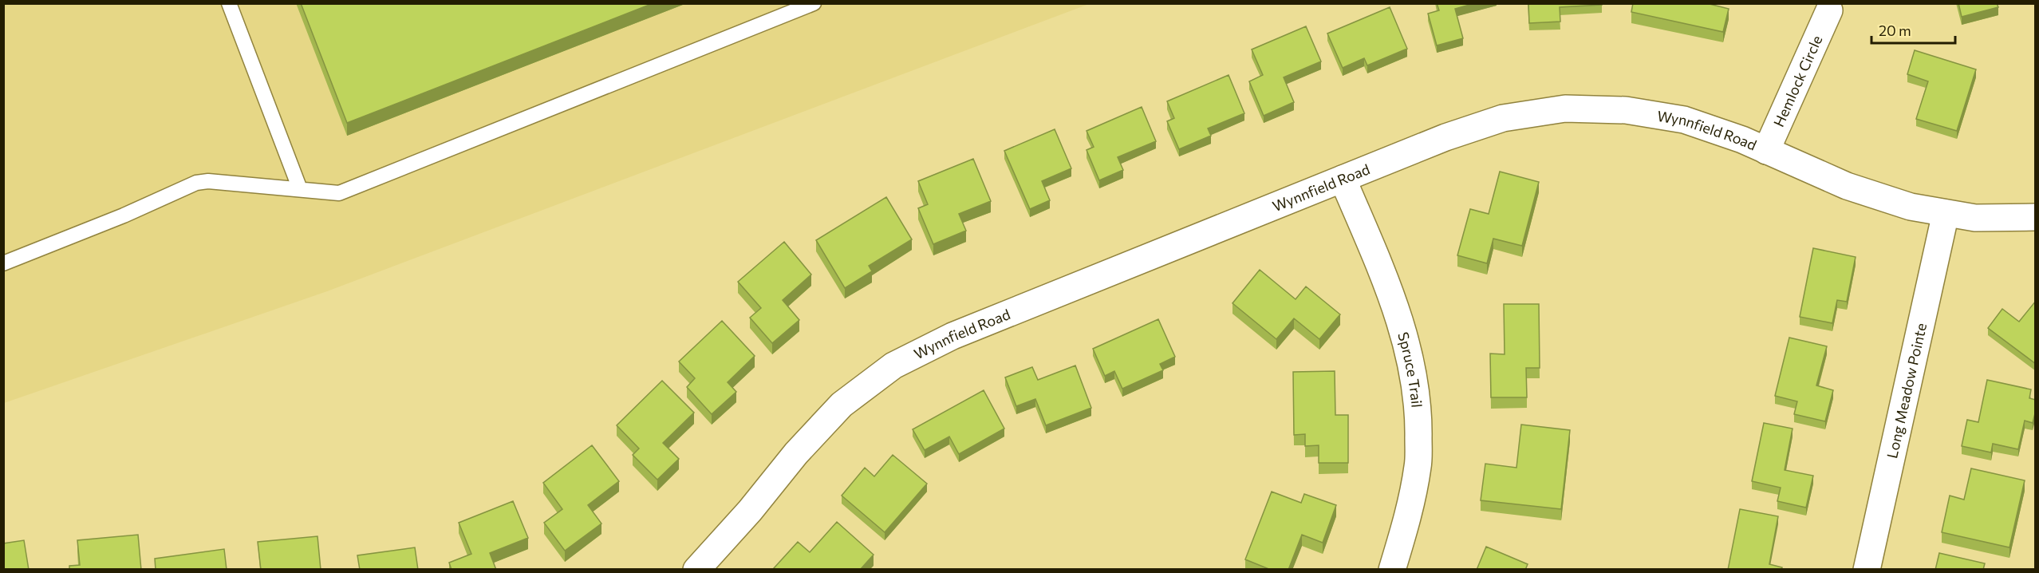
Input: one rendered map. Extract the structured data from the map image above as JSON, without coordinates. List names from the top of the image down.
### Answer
{
  "streets": {
    "street": [
      "Hemlock Circle",
      "Wynnfield Road",
      "Spruce Trail",
      "Long Meadow Pointe"
    ]
  },
  "crossings": [
    ["Hemlock Circle", "Wynnfield Road"],
    ["Wynnfield Road", "Spruce Trail"],
    ["Wynnfield Road", "Long Meadow Pointe"]
  ],
  "scale_bar": "20 m"
}
